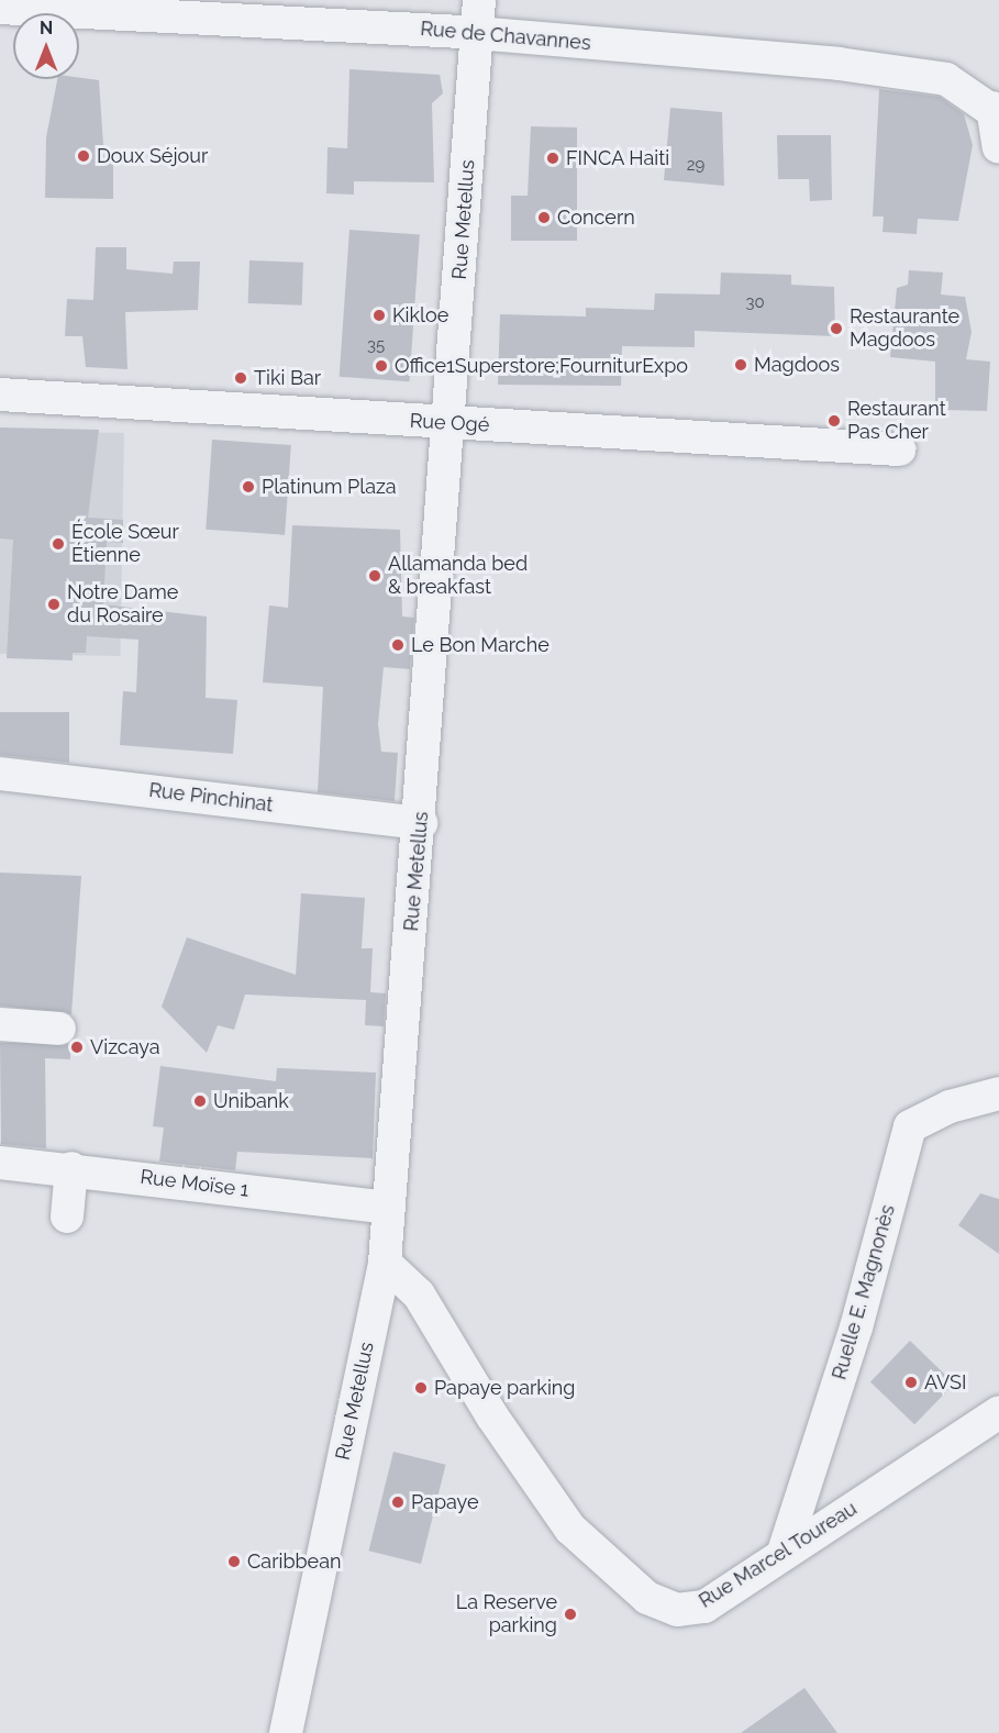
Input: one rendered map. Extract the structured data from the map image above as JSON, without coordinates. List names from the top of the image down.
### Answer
{
  "streets": {
    "street": [
      "Rue de Chavannes",
      "Rue Metellus",
      "Rue Ogé",
      "Rue Pinchinat",
      "Rue Moïse 1",
      "Ruelle E. Magnonès",
      "Rue Marcel Toureau"
    ]
  },
  "crossings": [
    ["Rue de Chavannes", "Rue Metellus"],
    ["Rue Metellus", "Rue Ogé"],
    ["Rue Metellus", "Rue Pinchinat"],
    ["Rue Metellus", "Rue Moïse 1"],
    ["Rue Metellus", "Rue Marcel Toureau"],
    ["Ruelle E. Magnonès", "Rue Marcel Toureau"]
  ],
  "places": [
    "Doux Séjour",
    "FINCA Haiti",
    "Concern",
    "Kikloe",
    "Restaurante Magdoos",
    "Magdoos",
    "Office1Superstore;FourniturExpo",
    "Tiki Bar",
    "Restaurant Pas Cher",
    "Platinum Plaza",
    "École Sœur Étienne",
    "Allamanda bed & breakfast",
    "Notre Dame du Rosaire",
    "Le Bon Marche",
    "Vizcaya",
    "Unibank",
    "AVSI",
    "Papaye parking",
    "Papaye",
    "Caribbean",
    "La Reserve parking"
  ],
  "house_numbers": ["29", "30", "35"],
  "north": "top"
}
